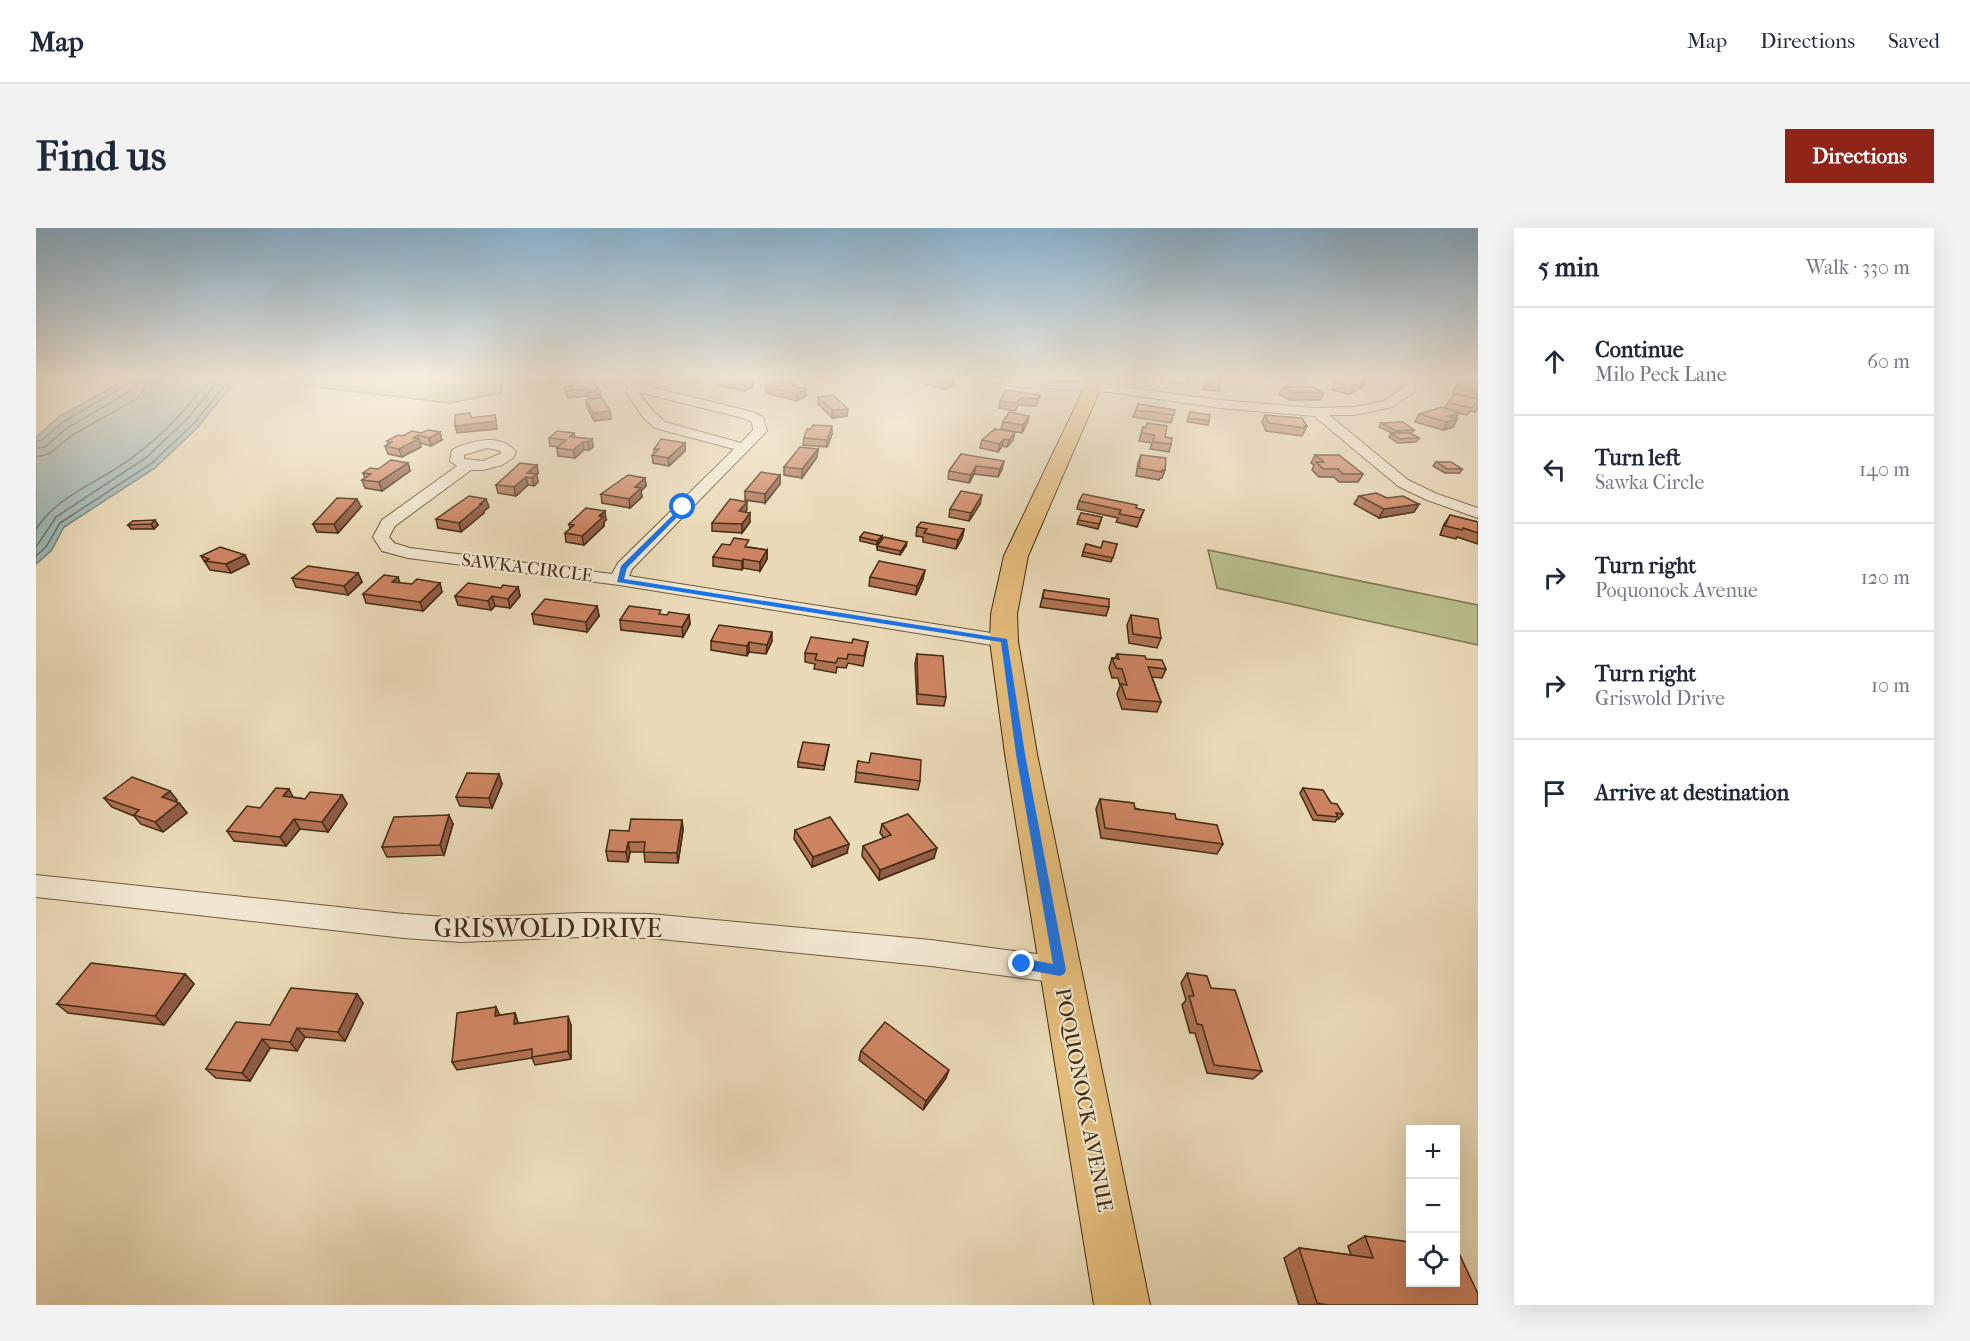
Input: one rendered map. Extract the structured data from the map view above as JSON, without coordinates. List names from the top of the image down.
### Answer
{
  "streets": {
    "main road": ["POQUONOCK AVENUE"],
    "street": ["SAWKA CIRCLE", "GRISWOLD DRIVE"]
  },
  "crossings": [
    ["SAWKA CIRCLE", "POQUONOCK AVENUE"],
    ["GRISWOLD DRIVE", "POQUONOCK AVENUE"]
  ],
  "page": {
    "header": "Map",
    "nav": ["Map", "Directions", "Saved"],
    "buttons": "Directions",
    "title": "Find us",
    "heading": ["5 min", "Walk · 330 m"],
    "list": [
      ["Continue", "Milo Peck Lane", "60 m"],
      ["Turn left", "Sawka Circle", "140 m"],
      ["Turn right", "Poquonock Avenue", "120 m"],
      ["Turn right", "Griswold Drive", "10 m"],
      "Arrive at destination"
    ],
    "map_buttons": ["+", "−"]
  }
}
